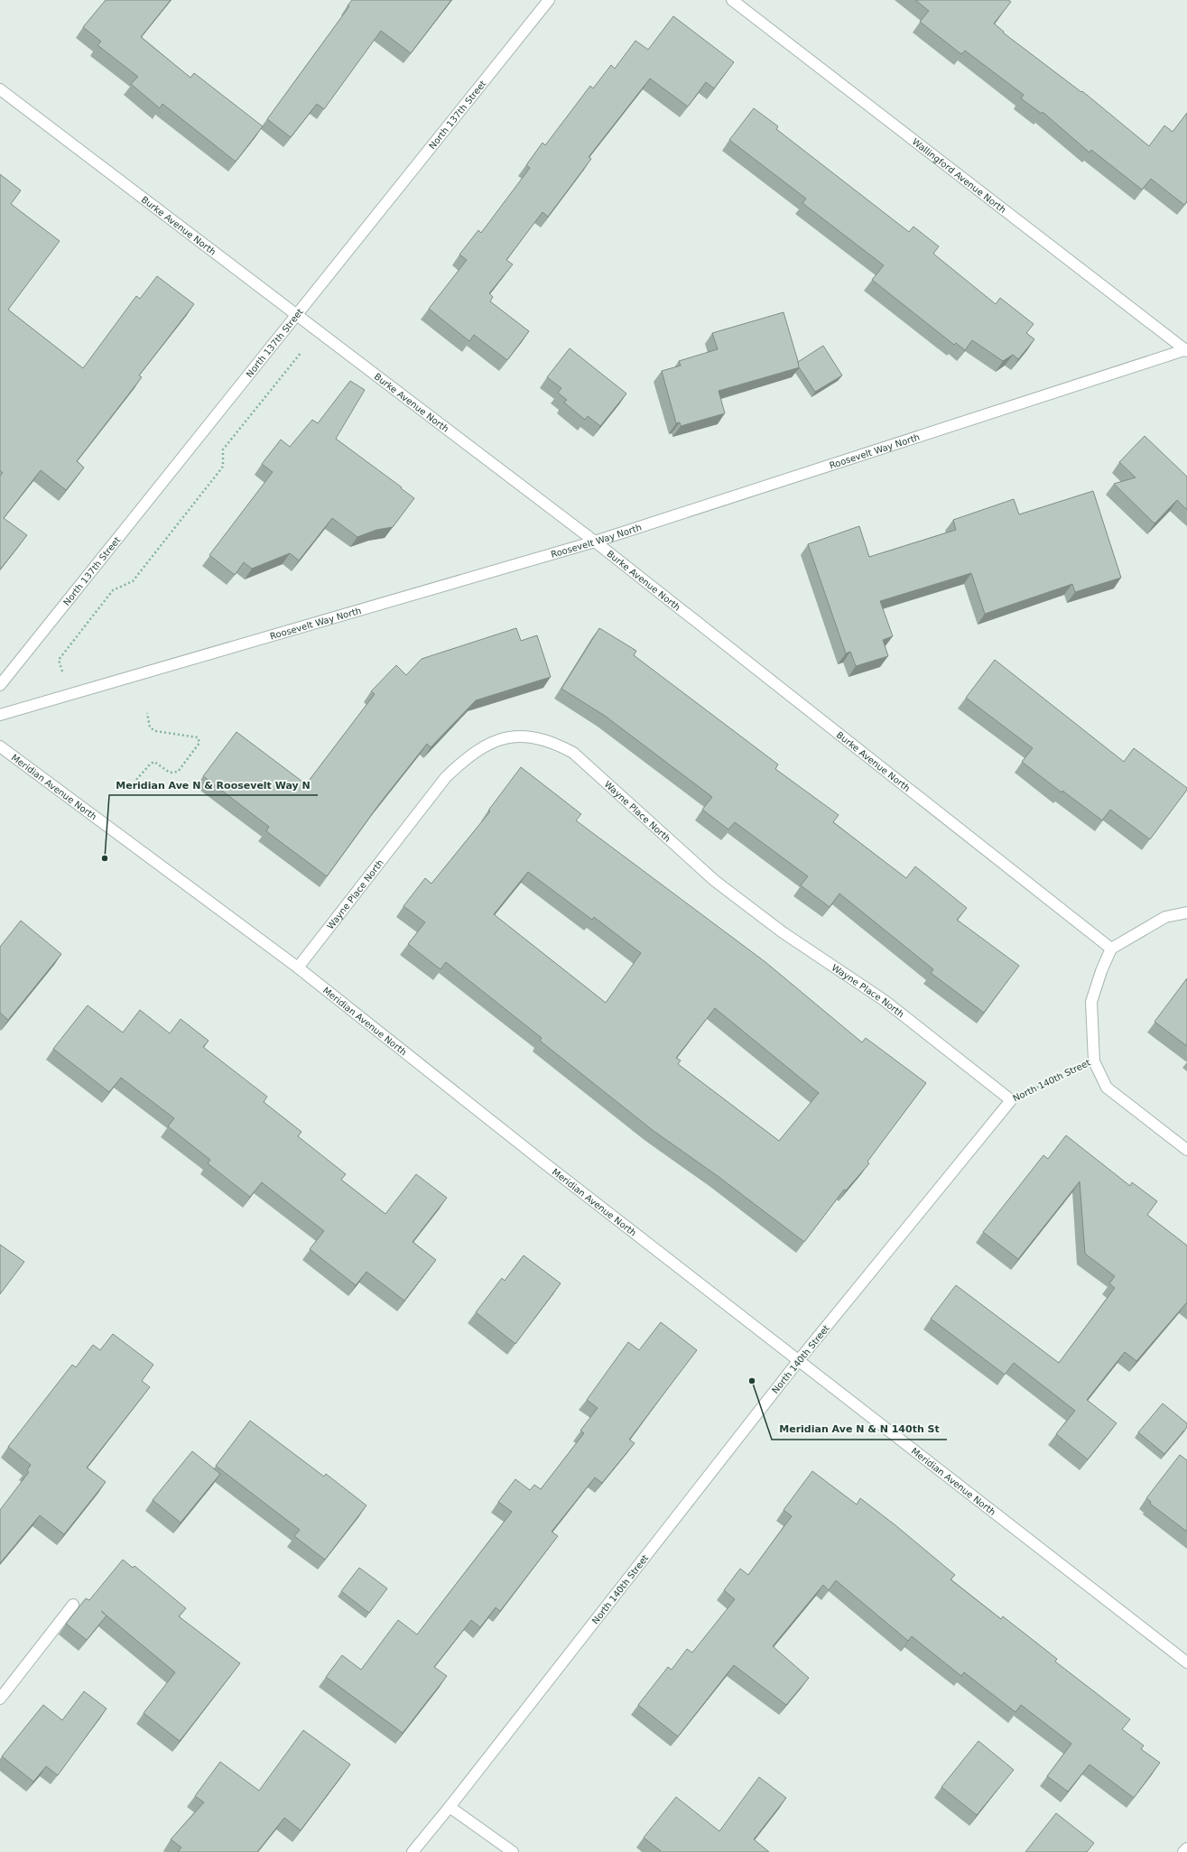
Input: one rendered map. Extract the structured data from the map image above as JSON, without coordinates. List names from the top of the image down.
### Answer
{
  "streets": {
    "street": [
      "North 137th Street",
      "Wallingford Avenue North",
      "Burke Avenue North",
      "Roosevelt Way North",
      "Meridian Avenue North",
      "Wayne Place North",
      "North 140th Street"
    ]
  },
  "crossings": [
    ["North 137th Street", "Burke Avenue North"],
    ["Wallingford Avenue North", "Roosevelt Way North"],
    ["Burke Avenue North", "Roosevelt Way North"],
    ["Burke Avenue North", "North 140th Street"],
    ["Meridian Avenue North", "Wayne Place North"],
    ["Meridian Avenue North", "North 140th Street"],
    ["Wayne Place North", "North 140th Street"]
  ],
  "places": ["Meridian Ave N & Roosevelt Way N", "Meridian Ave N & N 140th St"]
}
